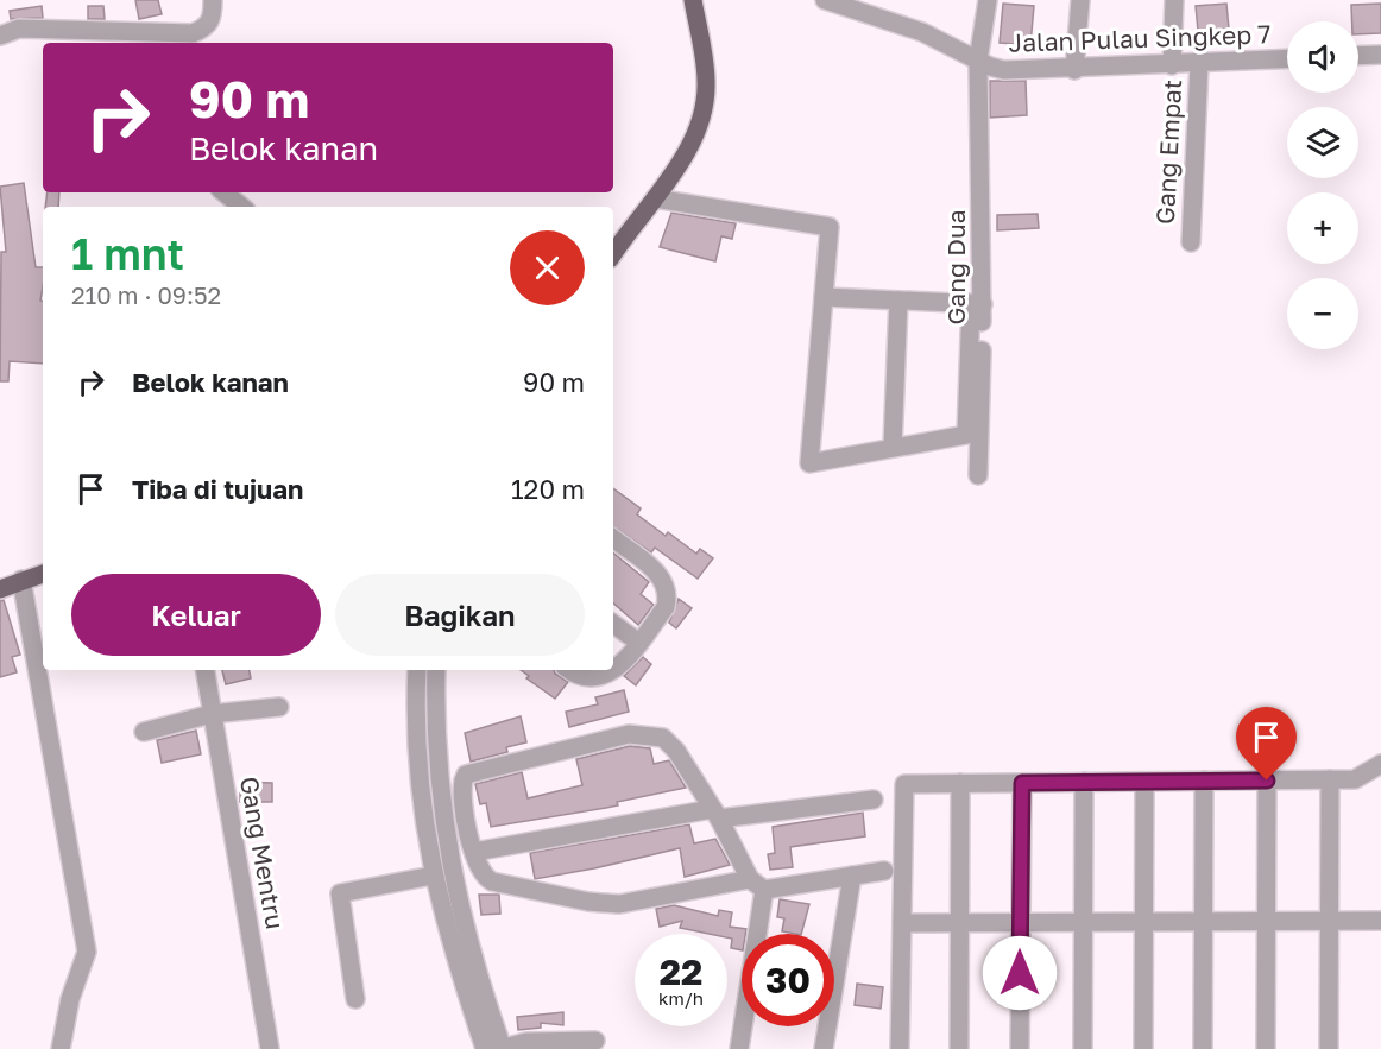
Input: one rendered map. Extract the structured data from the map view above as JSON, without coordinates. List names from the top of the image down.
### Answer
{
  "streets": {
    "street": [
      "Jalan Pulau Singkep 7",
      "Gang Empat",
      "Gang Dua",
      "Gang Mentru"
    ]
  },
  "crossings": [
    ["Jalan Pulau Singkep 7", "Gang Empat"],
    ["Jalan Pulau Singkep 7", "Gang Dua"]
  ],
  "page": {
    "map_buttons": ["+", "−"],
    "turn": ["90 m", "Belok kanan"],
    "heading": ["1 mnt", "210 m · 09:52"],
    "list": [
      {
        "name": "Belok kanan",
        "value": "90 m"
      },
      {
        "name": "Tiba di tujuan",
        "value": "120 m"
      }
    ],
    "buttons": ["Keluar", "Bagikan"],
    "speed": "22 km/h",
    "limit": "30"
  }
}
